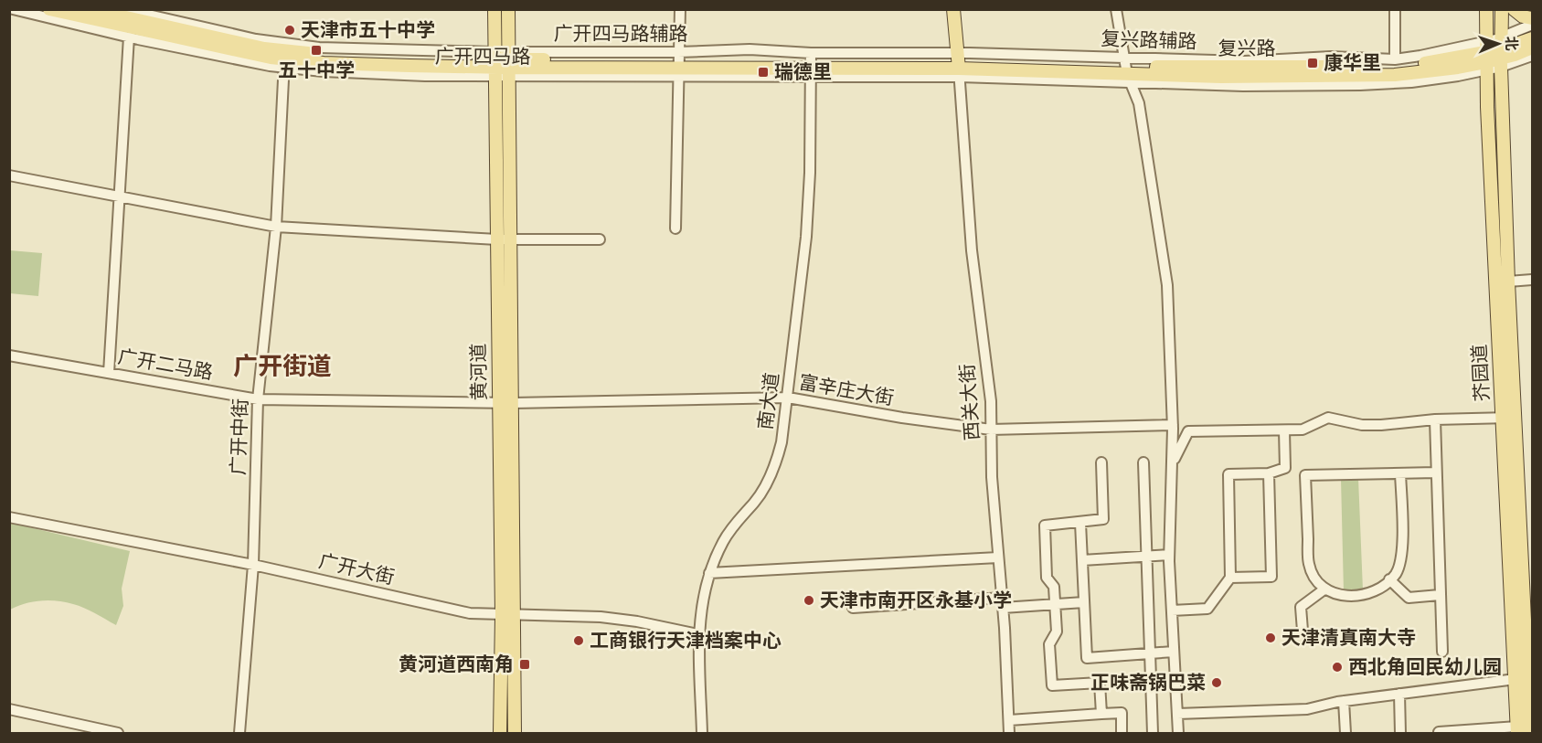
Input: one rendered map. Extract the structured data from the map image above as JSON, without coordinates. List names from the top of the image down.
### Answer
{
  "streets": {
    "main road": [
      "复兴路",
      "广开四马路",
      "黄河道",
      "芥园道"
    ],
    "street": [
      "广开四马路辅路",
      "复兴路辅路",
      "广开二马路",
      "富辛庄大街",
      "南大道",
      "西关大街",
      "广开中街",
      "广开大街"
    ]
  },
  "crossings": [
    ["广开四马路辅路", "广开四马路"],
    ["广开四马路辅路", "南大道"],
    ["复兴路辅路", "复兴路"],
    ["复兴路辅路", "广开四马路"],
    ["复兴路辅路", "芥园道"],
    ["复兴路辅路", "西关大街"],
    ["复兴路", "广开四马路"],
    ["复兴路", "芥园道"],
    ["复兴路", "西关大街"],
    ["广开四马路", "黄河道"],
    ["广开四马路", "南大道"],
    ["广开四马路", "西关大街"],
    ["广开四马路", "广开中街"],
    ["广开二马路", "黄河道"],
    ["广开二马路", "富辛庄大街"],
    ["广开二马路", "广开中街"],
    ["黄河道", "富辛庄大街"],
    ["黄河道", "广开大街"],
    ["富辛庄大街", "南大道"],
    ["富辛庄大街", "西关大街"],
    ["南大道", "广开大街"],
    ["广开中街", "广开大街"]
  ],
  "districts": ["广开街道"],
  "places": {
    "other": [
      "天津市五十中学",
      "天津市南开区永基小学",
      "天津清真南大寺",
      "工商银行天津档案中心",
      "西北角回民幼儿园",
      "正味斋锅巴菜"
    ],
    "transit": [
      "五十中学",
      "康华里",
      "瑞德里",
      "黄河道西南角"
    ]
  },
  "north": "right"
}
